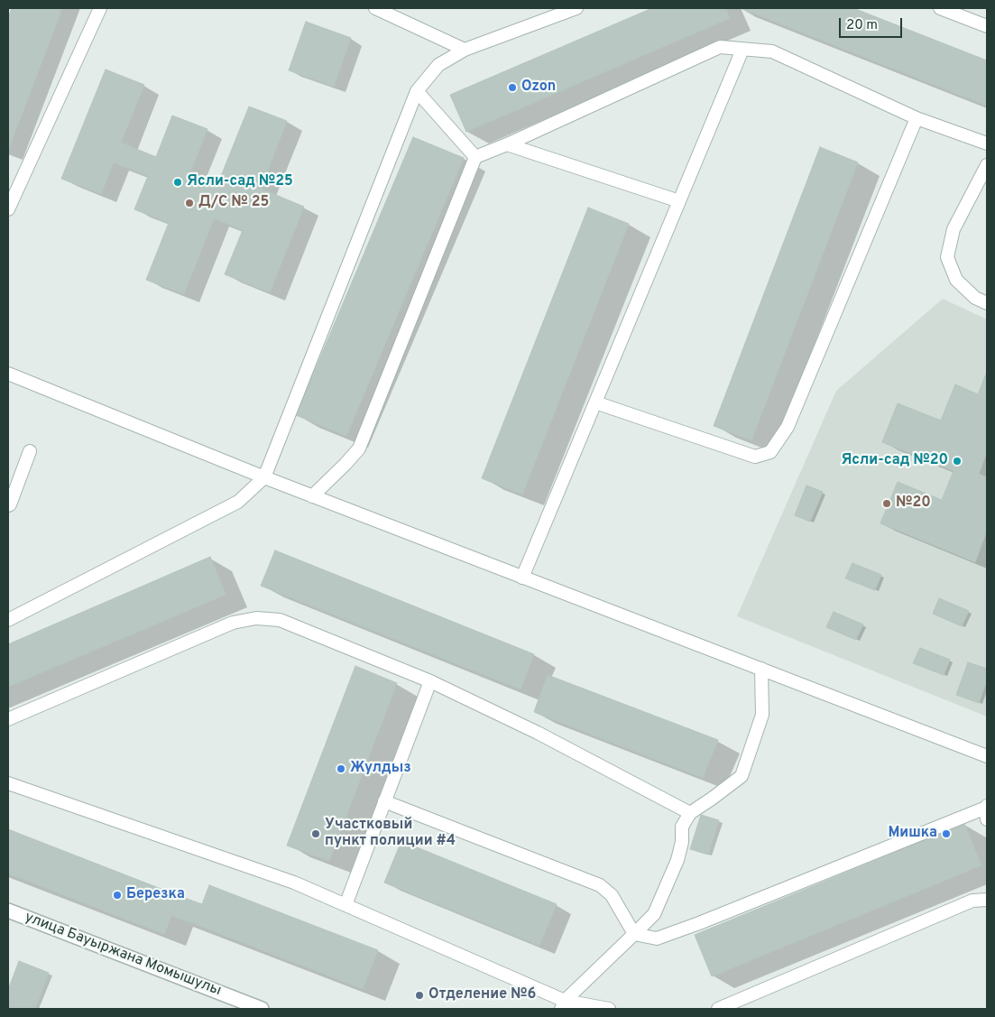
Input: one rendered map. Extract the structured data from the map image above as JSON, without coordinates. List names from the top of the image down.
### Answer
{
  "streets": {
    "street": ["улица Бауыржана Момышулы"]
  },
  "places": [
    "Ozon",
    "Ясли-сад №25",
    "Д/С № 25",
    "Ясли-сад №20",
    "№20",
    "Жулдыз",
    "Участковый пункт полиции #4",
    "Мишка",
    "Березка",
    "Отделение №6"
  ],
  "scale_bar": "20 m"
}
